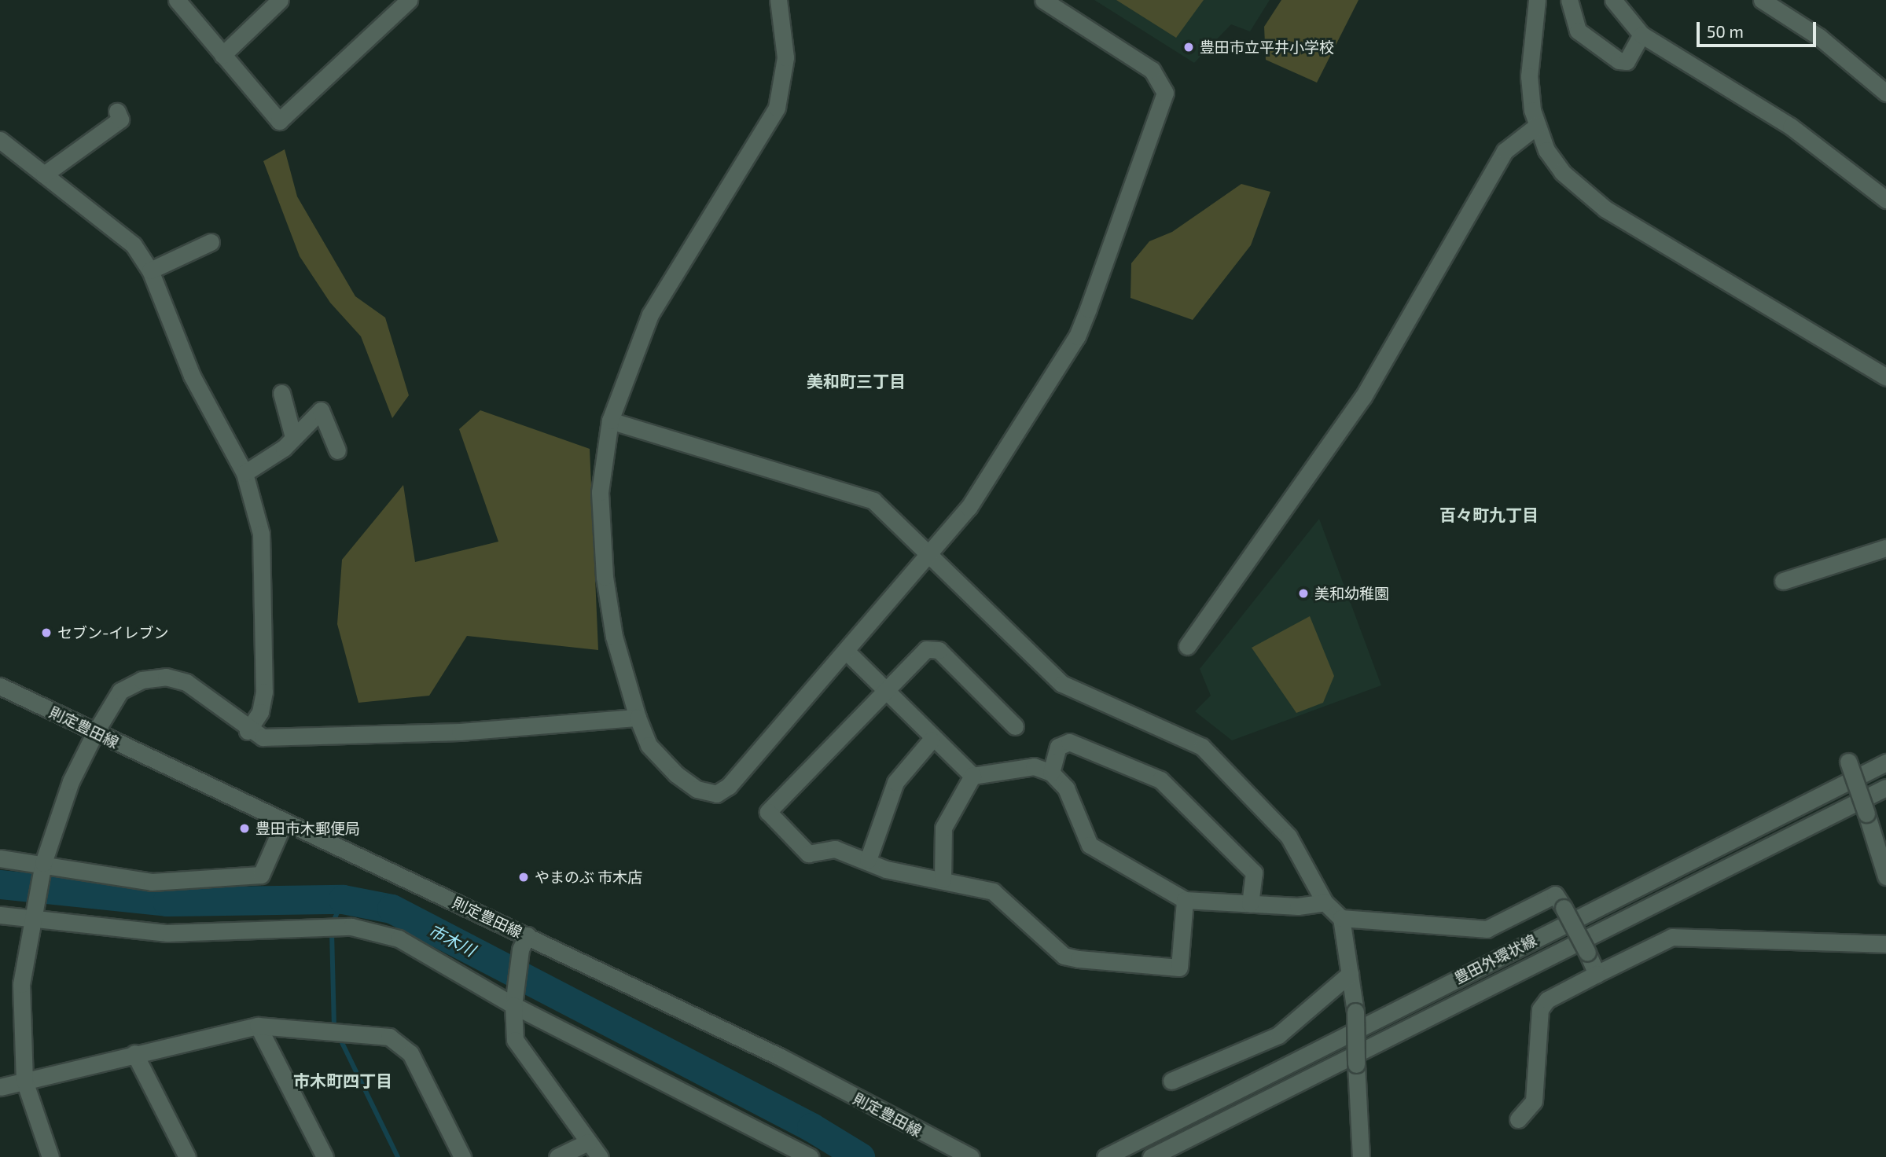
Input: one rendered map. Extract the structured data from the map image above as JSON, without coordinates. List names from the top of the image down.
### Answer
{
  "streets": {
    "street": ["則定豊田線", "豊田外環状線"]
  },
  "districts": ["美和町三丁目", "百々町九丁目", "市木町四丁目"],
  "water": ["市木川"],
  "places": [
    "豊田市立平井小学校",
    "美和幼稚園",
    "セブン-イレブン",
    "豊田市木郵便局",
    "やまのぶ 市木店"
  ],
  "scale_bar": "50 m"
}
